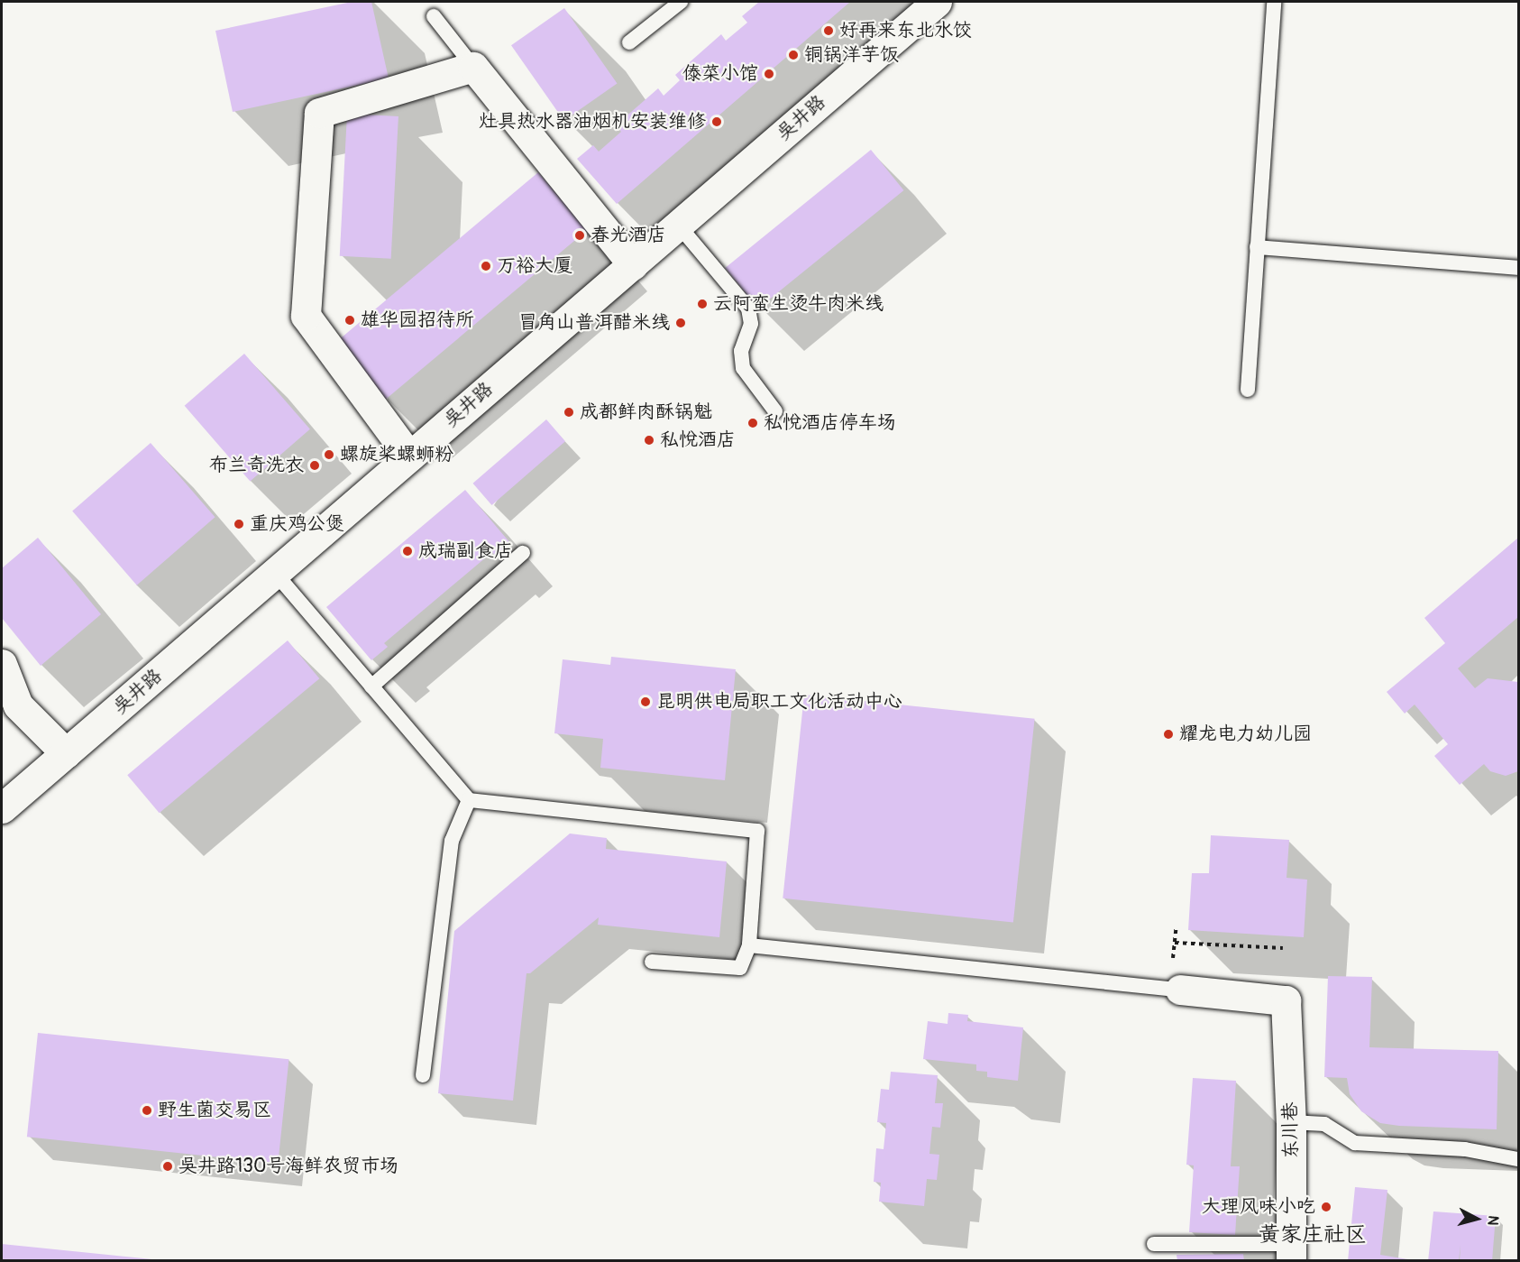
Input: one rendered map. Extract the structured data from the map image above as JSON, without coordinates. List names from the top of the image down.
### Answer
{
  "streets": {
    "street": ["吴井路", "东川巷"]
  },
  "districts": ["黄家庄社区"],
  "places": [
    "好再来东北水饺",
    "铜锅洋芋饭",
    "傣菜小馆",
    "灶具热水器油烟机安装维修",
    "春光酒店",
    "万裕大厦",
    "云阿蛮生烫牛肉米线",
    "雄华园招待所",
    "冒角山普洱醋米线",
    "成都鲜肉酥锅魁",
    "私悦酒店停车场",
    "私悦酒店",
    "螺旋桨螺蛳粉",
    "布兰奇洗衣",
    "重庆鸡公煲",
    "成瑞副食店",
    "昆明供电局职工文化活动中心",
    "耀龙电力幼儿园",
    "野生菌交易区",
    "吴井路130号海鲜农贸市场",
    "大理风味小吃"
  ],
  "north": "right"
}
